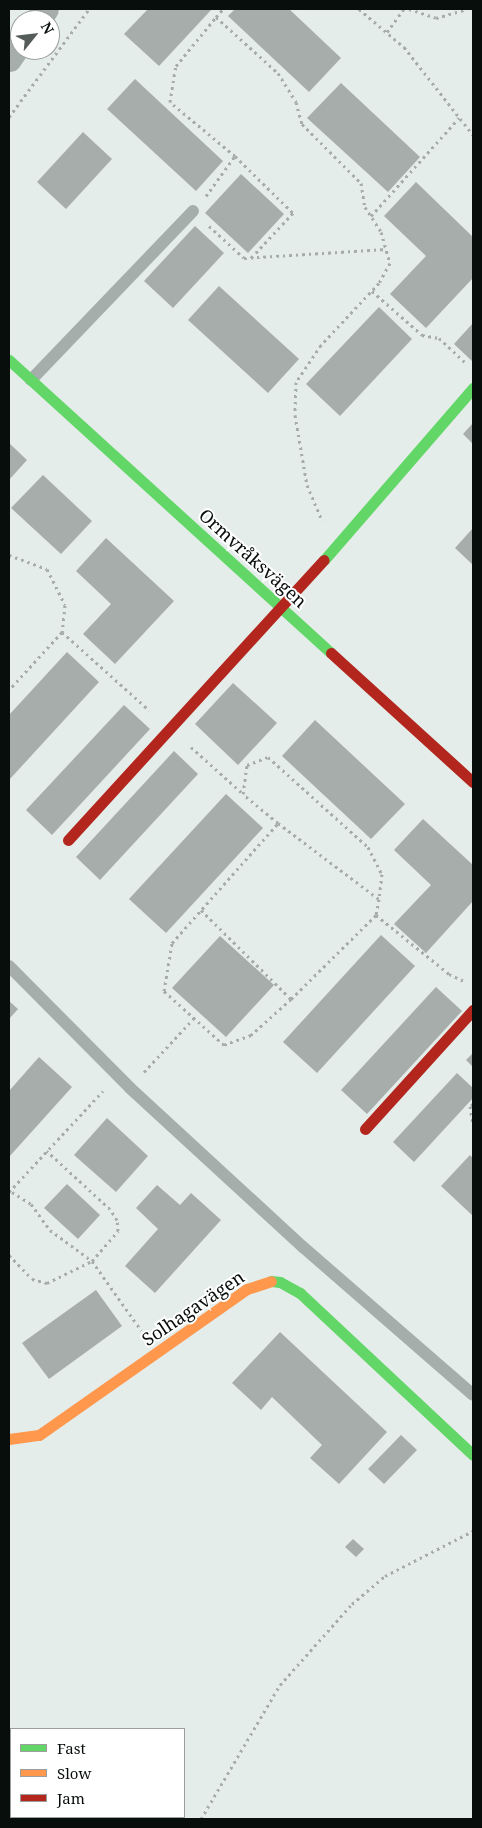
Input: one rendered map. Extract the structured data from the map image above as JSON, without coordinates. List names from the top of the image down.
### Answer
{
  "streets": {
    "street": ["Ormvråksvägen", "Solhagavägen"]
  },
  "legend": ["Fast", "Slow", "Jam"],
  "north": "top right"
}
